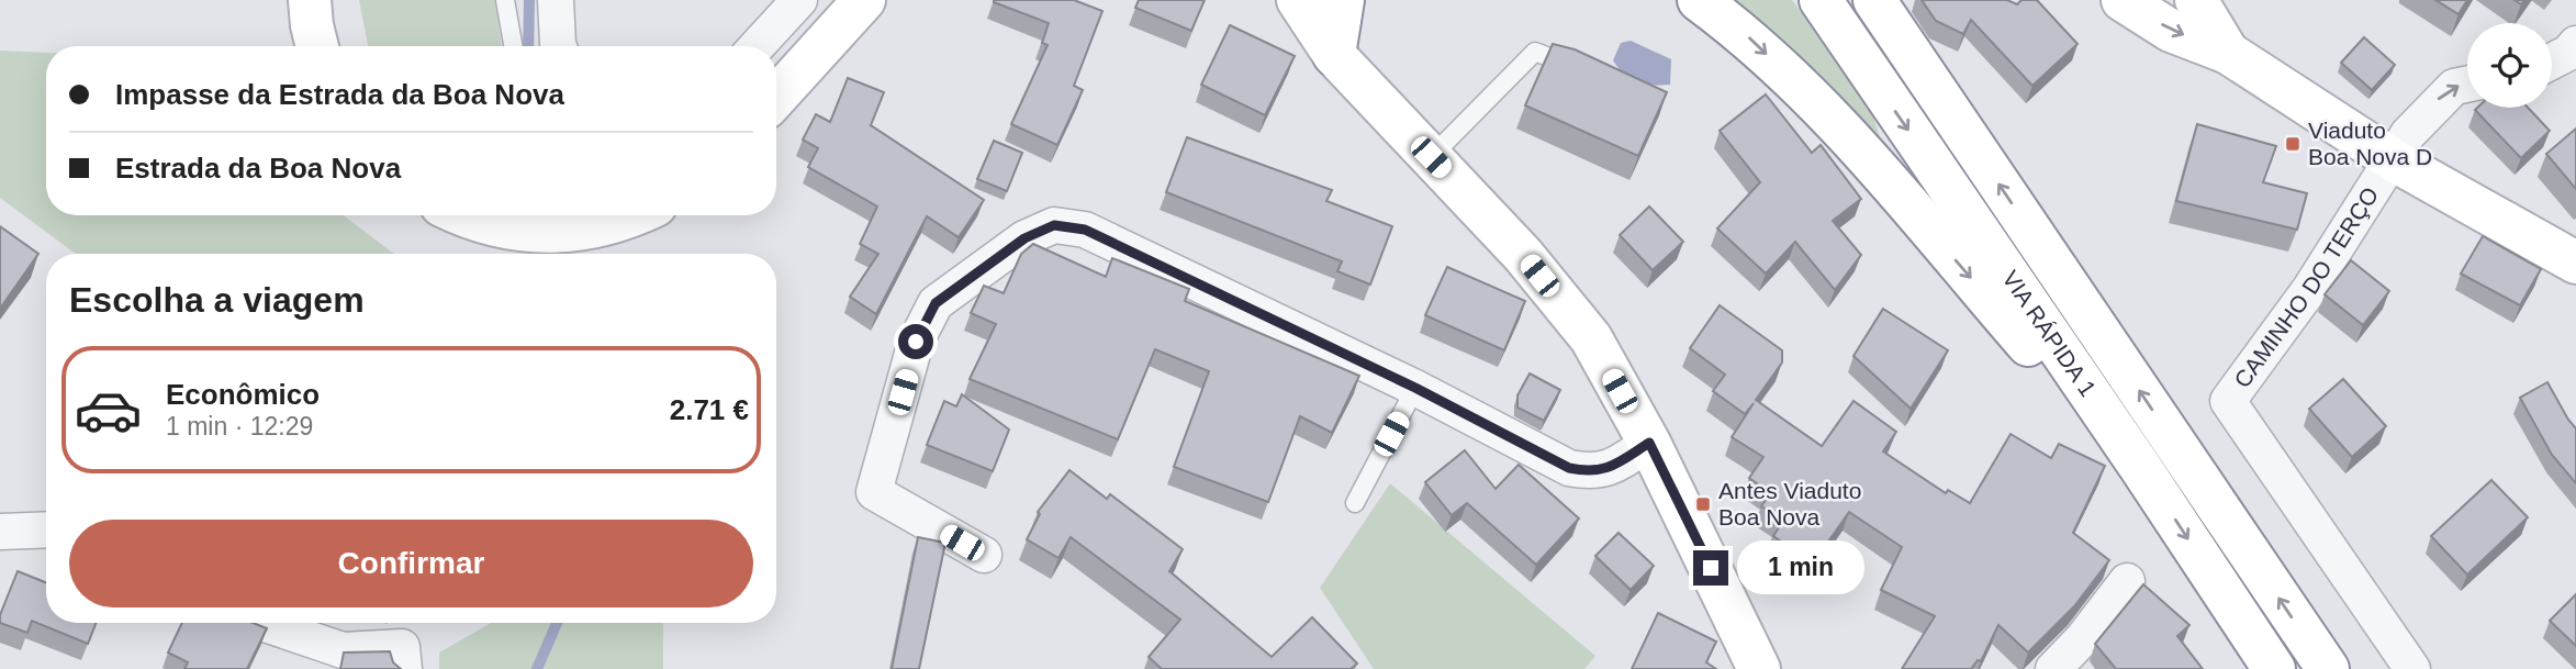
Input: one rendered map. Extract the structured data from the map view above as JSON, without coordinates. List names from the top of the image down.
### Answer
{
  "streets": {
    "main road": ["VIA RÁPIDA 1"],
    "street": ["CAMINHO DO TERÇO"]
  },
  "places": {
    "transit": ["Viaduto Boa Nova D", "Antes Viaduto Boa Nova"]
  },
  "page": {
    "banner": ["Impasse da Estrada da Boa Nova", "Estrada da Boa Nova"],
    "heading": "Escolha a viagem",
    "list": [
      {
        "name": "Econômico",
        "note": "1 min · 12:29",
        "value": "2.71 €"
      }
    ],
    "buttons": "Confirmar",
    "bubble": "1 min"
  }
}
